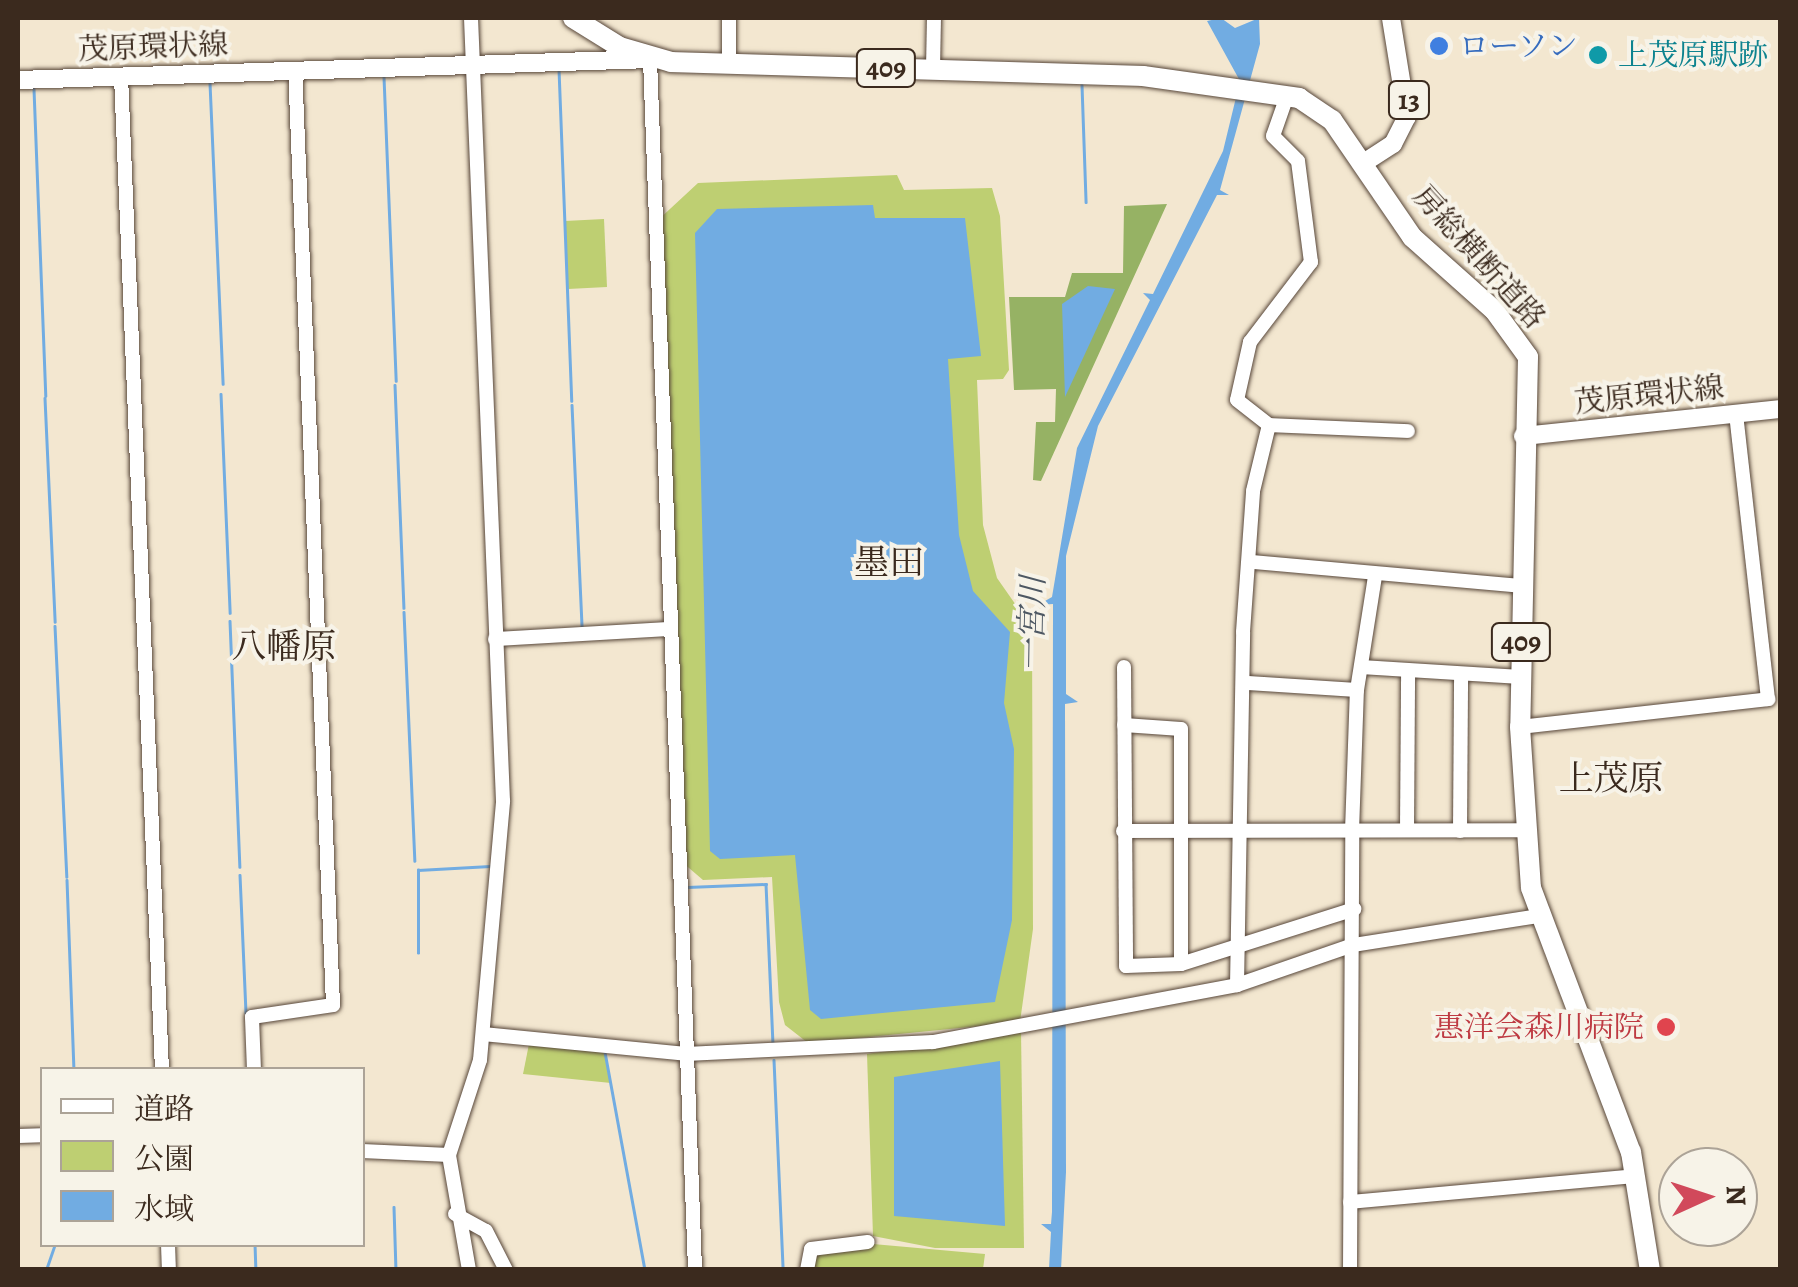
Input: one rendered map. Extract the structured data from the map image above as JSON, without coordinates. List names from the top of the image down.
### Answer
{
  "streets": {
    "highway": ["409", "房総横断道路"],
    "main road": ["茂原環状線", "13"]
  },
  "crossings": [
    ["茂原環状線", "房総横断道路"],
    ["13", "房総横断道路"]
  ],
  "districts": ["墨田", "八幡原", "上茂原"],
  "water": ["一宮川"],
  "places": ["ローソン", "上茂原駅跡", "惠洋会森川病院"],
  "legend": ["道路", "公園", "水域"],
  "north": "right"
}
